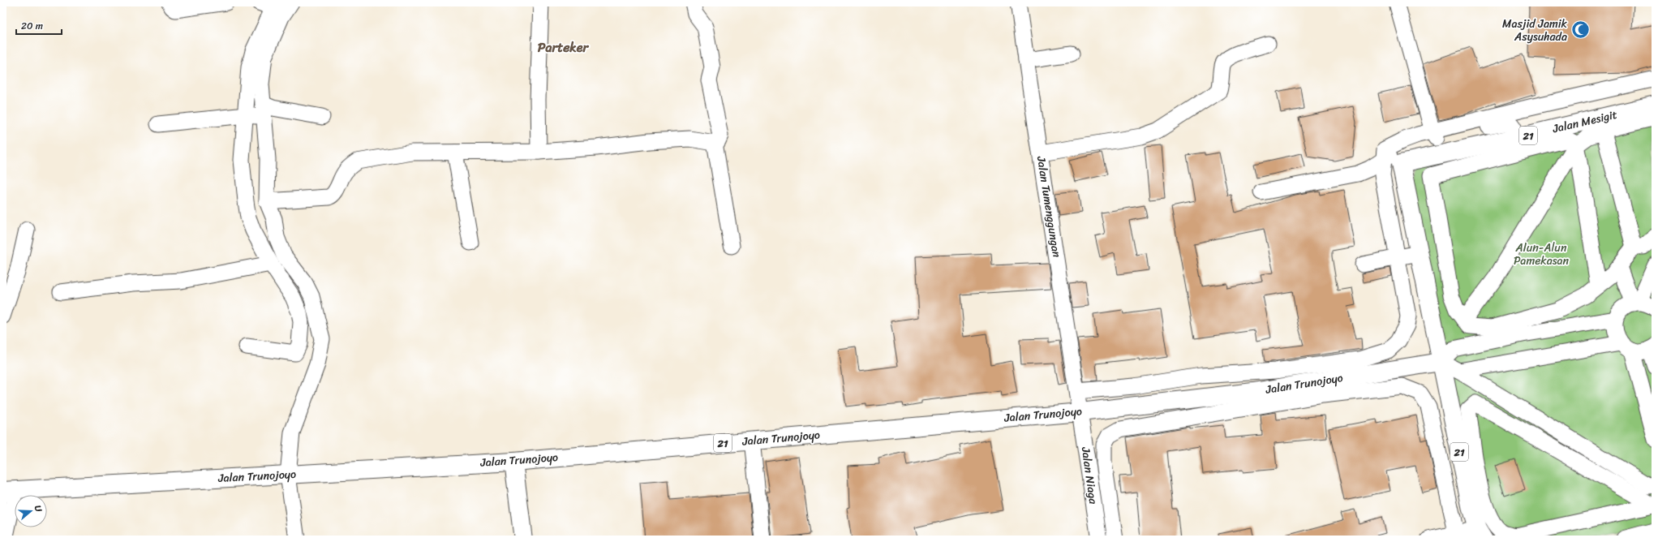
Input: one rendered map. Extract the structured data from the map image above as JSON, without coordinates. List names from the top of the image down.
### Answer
{
  "streets": {
    "main road": ["Jalan Mesigit", "21", "Jalan Trunojoyo"],
    "street": ["Jalan Tumenggungan", "Jalan Niaga"]
  },
  "crossings": [
    ["Jalan Mesigit", "21"],
    ["21", "Jalan Trunojoyo"],
    ["Jalan Tumenggungan", "Jalan Trunojoyo"],
    ["Jalan Tumenggungan", "Jalan Niaga"],
    ["Jalan Trunojoyo", "Jalan Niaga"]
  ],
  "districts": ["Parteker"],
  "parks": ["Alun-Alun Pamekasan"],
  "places": {
    "mosque": ["Masjid Jamik Asysuhada"]
  },
  "scale_bar": "20 m",
  "north": "right"
}
